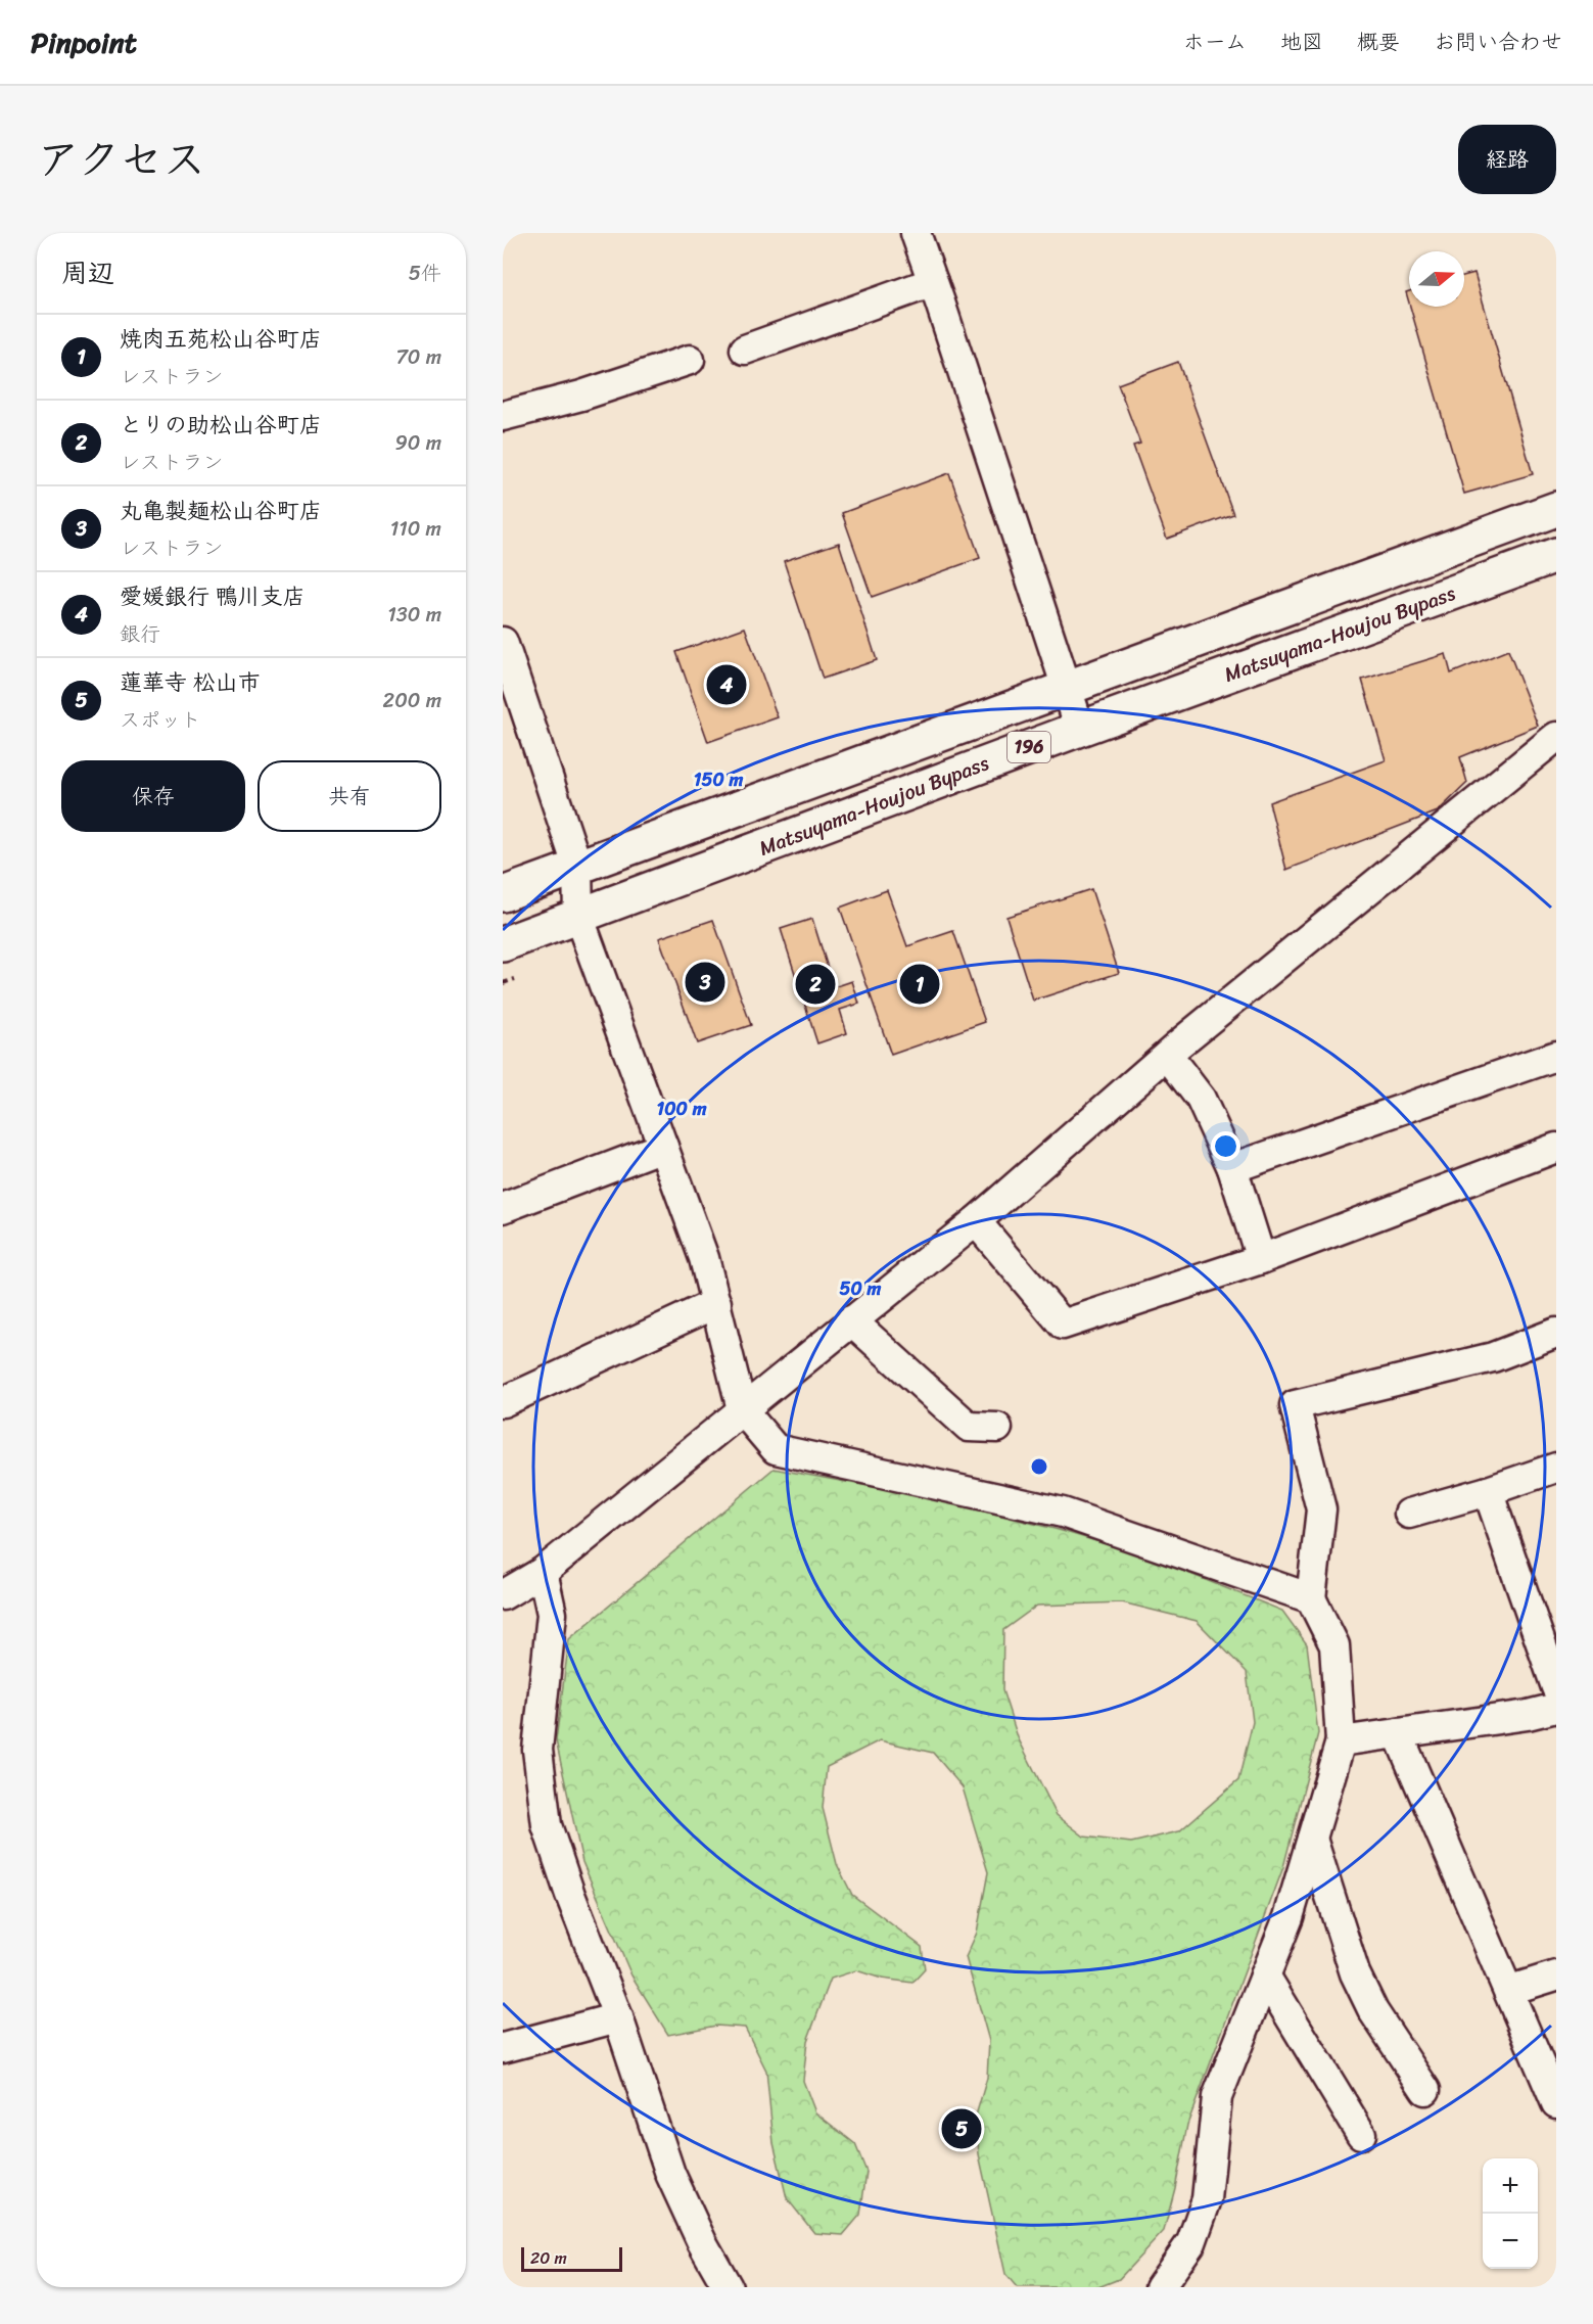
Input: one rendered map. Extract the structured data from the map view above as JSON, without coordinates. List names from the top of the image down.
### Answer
{
  "streets": {
    "highway": ["Matsuyama-Houjou Bypass", "196"]
  },
  "scale_bar": "20 m",
  "north": "right",
  "page": {
    "header": "Pinpoint",
    "nav": [
      "ホーム",
      "地図",
      "概要",
      "お問い合わせ"
    ],
    "title": "アクセス",
    "buttons": [
      "経路",
      ["保存", "共有"]
    ],
    "heading": ["周辺", "5件"],
    "list": [
      {
        "mark": "1",
        "name": "焼肉五苑松山谷町店",
        "note": "レストラン",
        "value": "70 m"
      },
      {
        "mark": "2",
        "name": "とりの助松山谷町店",
        "note": "レストラン",
        "value": "90 m"
      },
      {
        "mark": "3",
        "name": "丸亀製麺松山谷町店",
        "note": "レストラン",
        "value": "110 m"
      },
      {
        "mark": "4",
        "name": "愛媛銀行 鴨川支店",
        "note": "銀行",
        "value": "130 m"
      },
      {
        "mark": "5",
        "name": "蓮華寺 松山市",
        "note": "スポット",
        "value": "200 m"
      }
    ],
    "pins": [
      "4",
      "3",
      "1",
      "2",
      "5"
    ],
    "map_buttons": ["+", "−"],
    "scale": "20 m"
  },
  "rings": ["150 m", "100 m", "50 m"]
}
